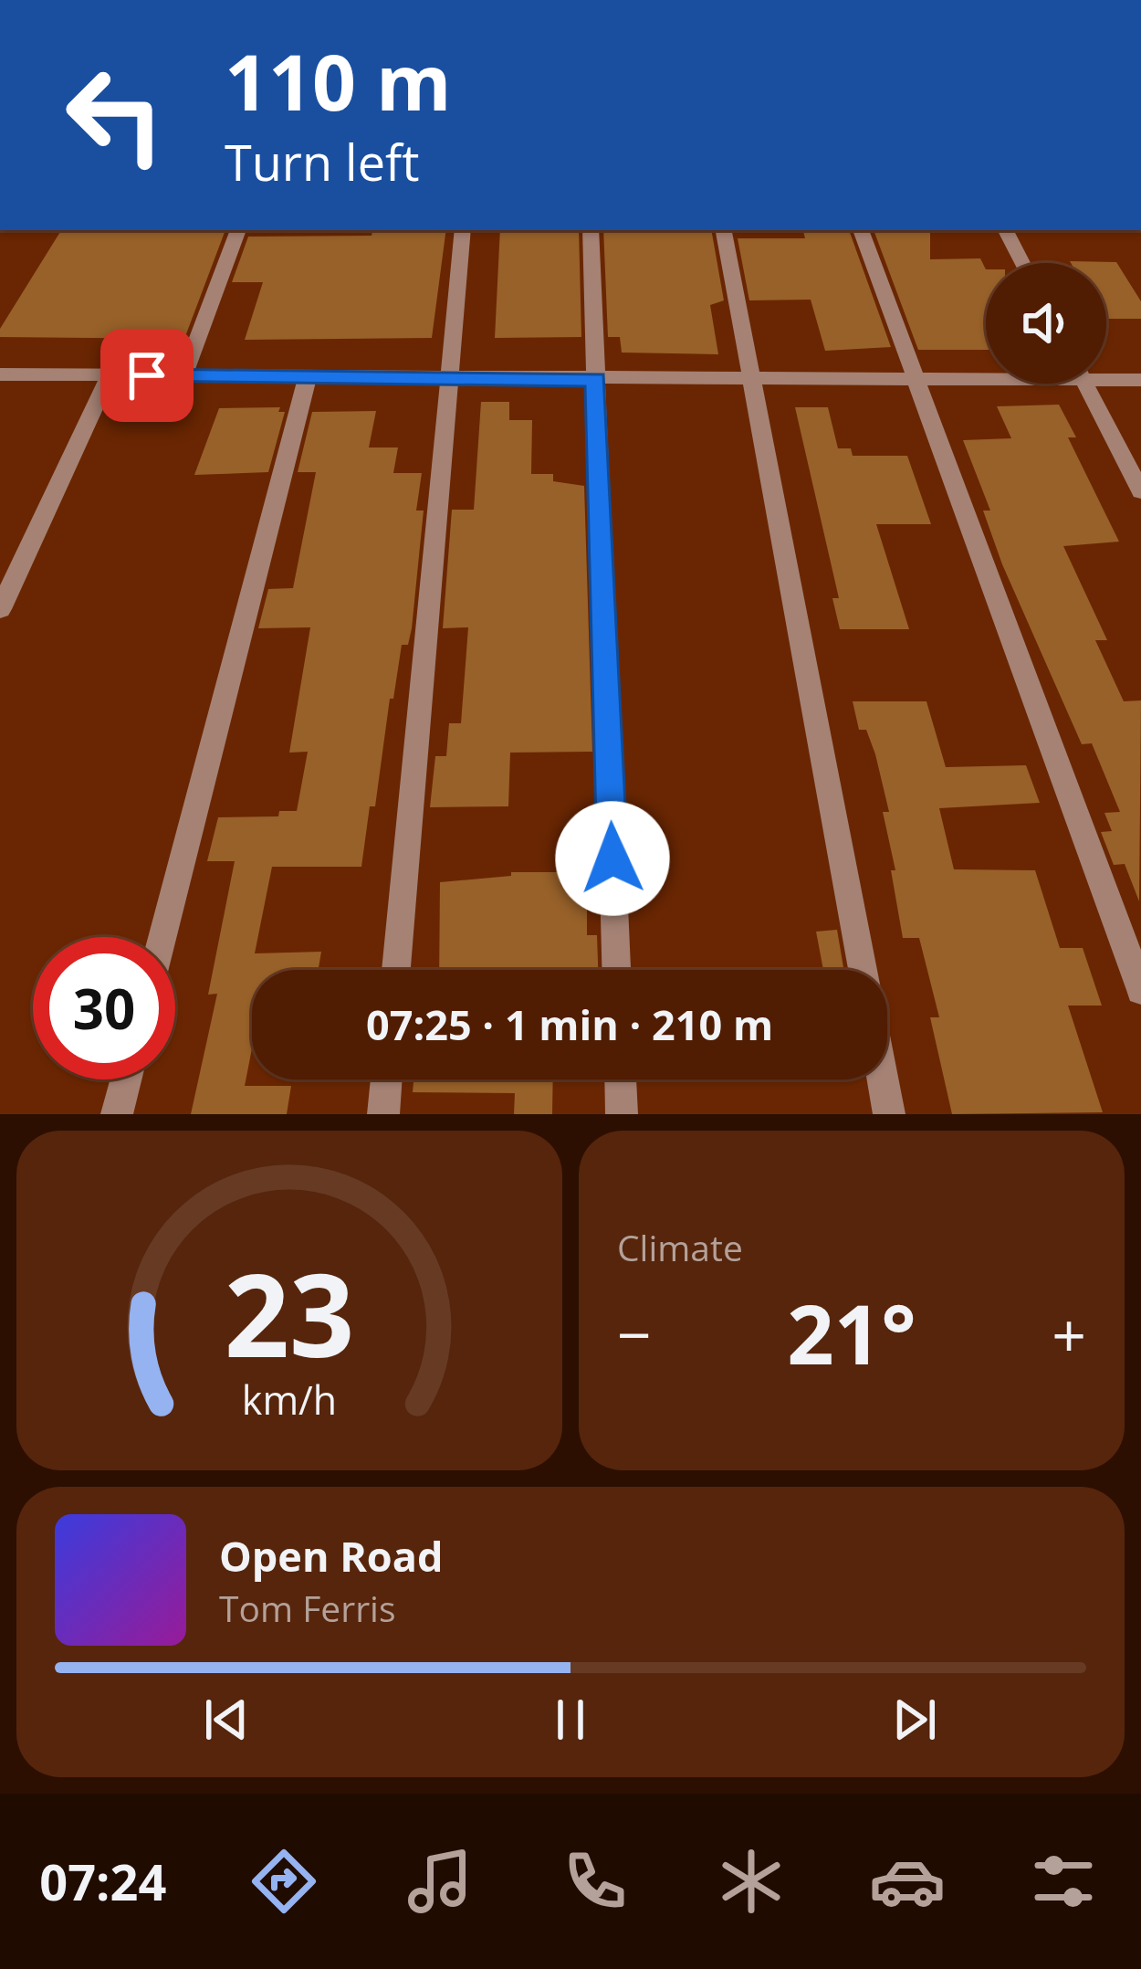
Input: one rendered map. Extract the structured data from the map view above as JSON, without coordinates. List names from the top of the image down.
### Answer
{
  "page": {
    "turn": ["110 m", "Turn left"],
    "limit": "30",
    "trip": "07:25 · 1 min · 210 m",
    "tile": "Climate",
    "heat": ["−", "21°", "+"],
    "song": ["Open Road", "Tom Ferris"],
    "tabs": "07:24",
    "gauge": ["23", "km/h"]
  }
}
